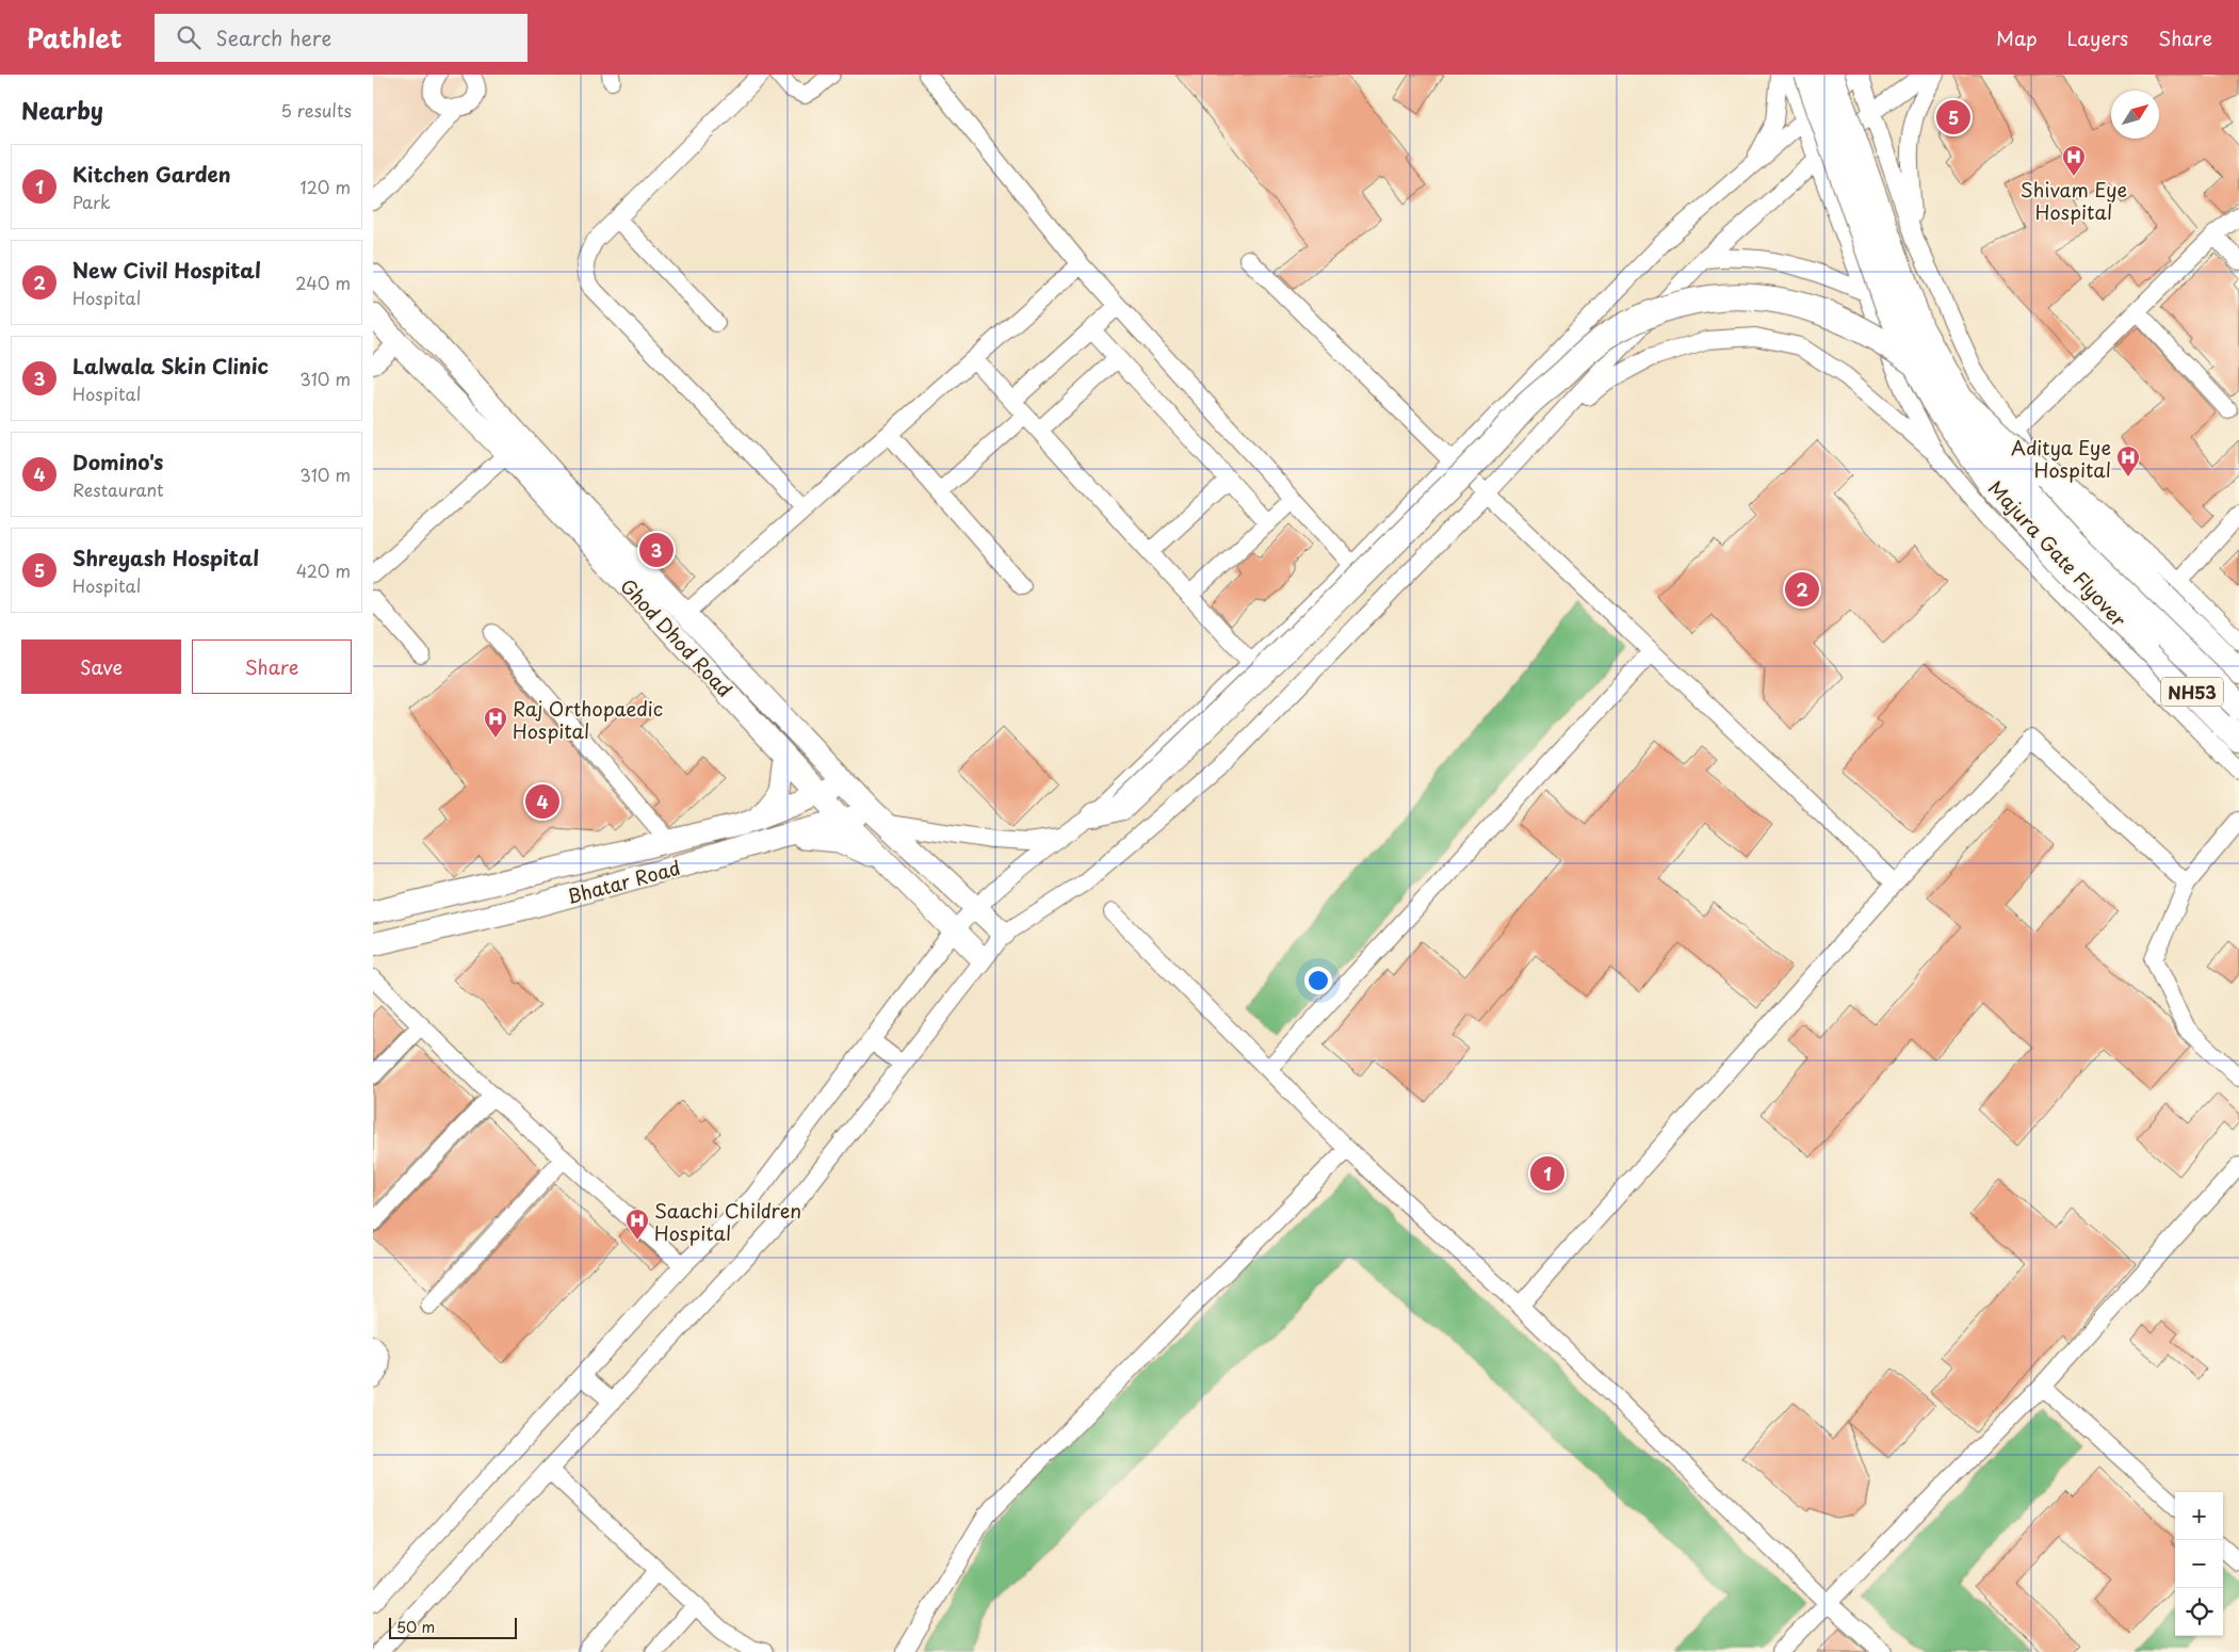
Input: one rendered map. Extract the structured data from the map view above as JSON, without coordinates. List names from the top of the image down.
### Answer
{
  "streets": {
    "highway": ["Majura Gate Flyover", "NH53"],
    "main road": ["Ghod Dhod Road", "Bhatar Road"]
  },
  "crossings": [
    ["Ghod Dhod Road", "Bhatar Road"]
  ],
  "places": {
    "hospital": [
      "Shivam Eye Hospital",
      "Aditya Eye Hospital",
      "Raj Orthopaedic Hospital",
      "Saachi Children Hospital"
    ]
  },
  "scale_bar": "50 m",
  "north": "top right",
  "page": {
    "header": "Pathlet",
    "search": "Search here",
    "nav": ["Map", "Layers", "Share"],
    "heading": ["Nearby", "5 results"],
    "pins": [
      "5",
      "3",
      "2",
      "4",
      "1"
    ],
    "list": [
      {
        "mark": "1",
        "name": "Kitchen Garden",
        "note": "Park",
        "value": "120 m"
      },
      {
        "mark": "2",
        "name": "New Civil Hospital",
        "note": "Hospital",
        "value": "240 m"
      },
      {
        "mark": "3",
        "name": "Lalwala Skin Clinic",
        "note": "Hospital",
        "value": "310 m"
      },
      {
        "mark": "4",
        "name": "Domino's",
        "note": "Restaurant",
        "value": "310 m"
      },
      {
        "mark": "5",
        "name": "Shreyash Hospital",
        "note": "Hospital",
        "value": "420 m"
      }
    ],
    "buttons": ["Save", "Share"],
    "map_buttons": ["+", "−"],
    "scale": "50 m"
  }
}
